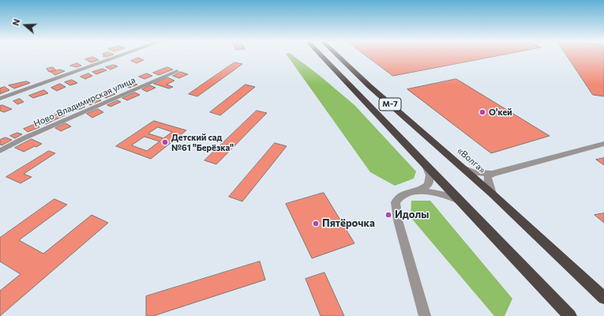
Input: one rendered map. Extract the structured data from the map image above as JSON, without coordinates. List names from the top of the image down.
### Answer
{
  "streets": {
    "highway": ["М-7", "«Волга»"],
    "street": ["Ново-Владимирская улица"]
  },
  "places": [
    "О'кей",
    "Детский сад №61 \"Берёзка\"",
    "Идолы",
    "Пятёрочка"
  ],
  "north": "left"
}
